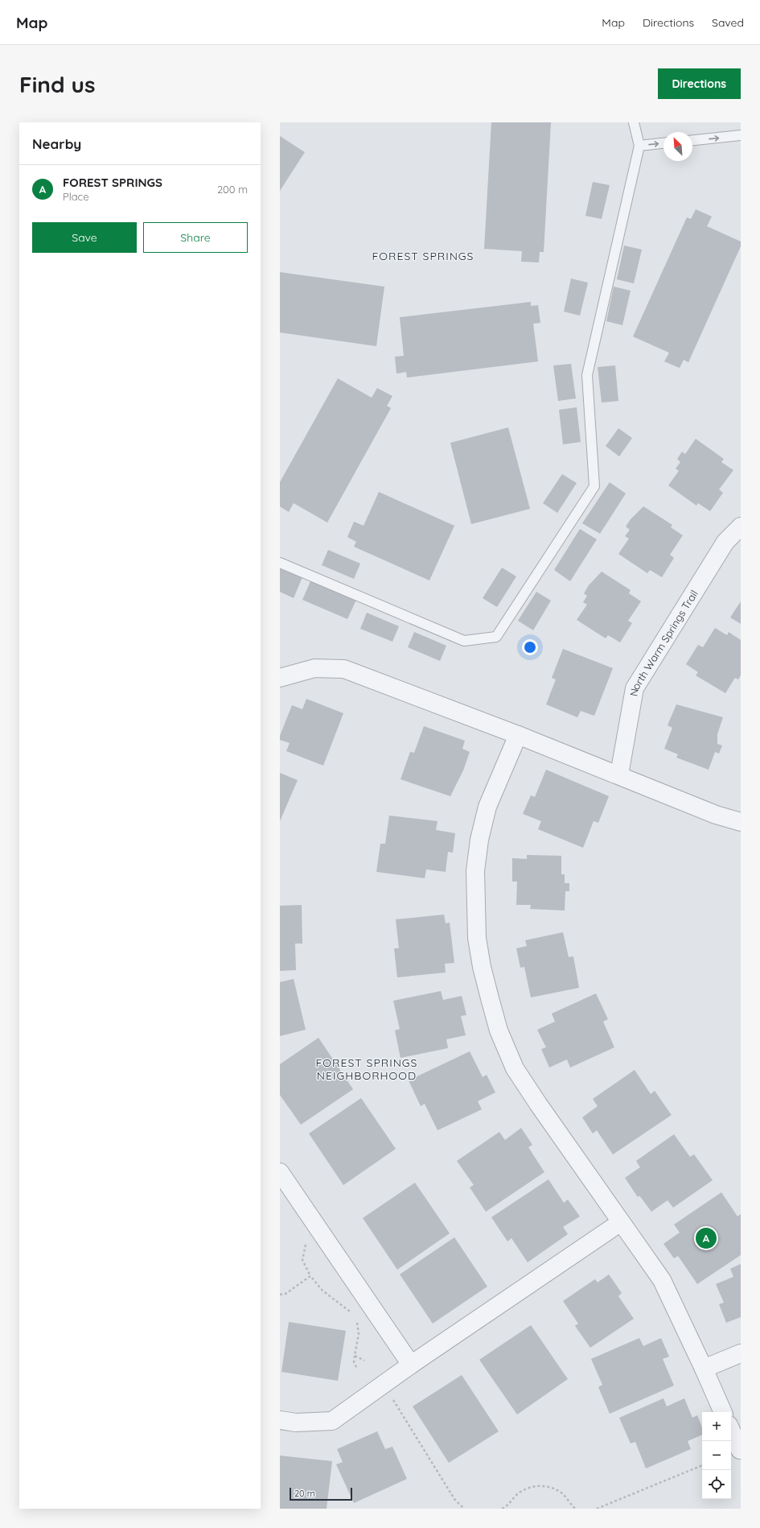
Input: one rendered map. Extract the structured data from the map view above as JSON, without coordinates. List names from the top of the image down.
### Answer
{
  "streets": {
    "street": ["North Warm Springs Trail"]
  },
  "districts": ["FOREST SPRINGS", "FOREST SPRINGS NEIGHBORHOOD"],
  "scale_bar": "20 m",
  "north": "top left",
  "page": {
    "header": "Map",
    "nav": ["Map", "Directions", "Saved"],
    "buttons": [
      "Directions",
      ["Save", "Share"]
    ],
    "title": "Find us",
    "heading": "Nearby",
    "list": [
      {
        "mark": "A",
        "name": "FOREST SPRINGS",
        "note": "Place",
        "value": "200 m"
      }
    ],
    "pins": "A",
    "map_buttons": ["+", "−"],
    "scale": "20 m"
  }
}
